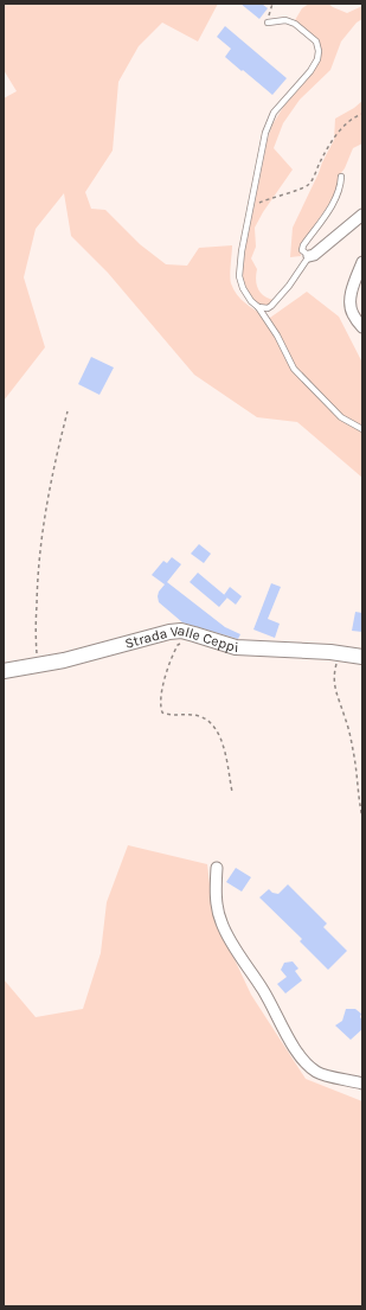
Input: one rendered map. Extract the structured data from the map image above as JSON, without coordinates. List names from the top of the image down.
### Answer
{
  "streets": {
    "street": ["Strada Valle Ceppi"]
  }
}
